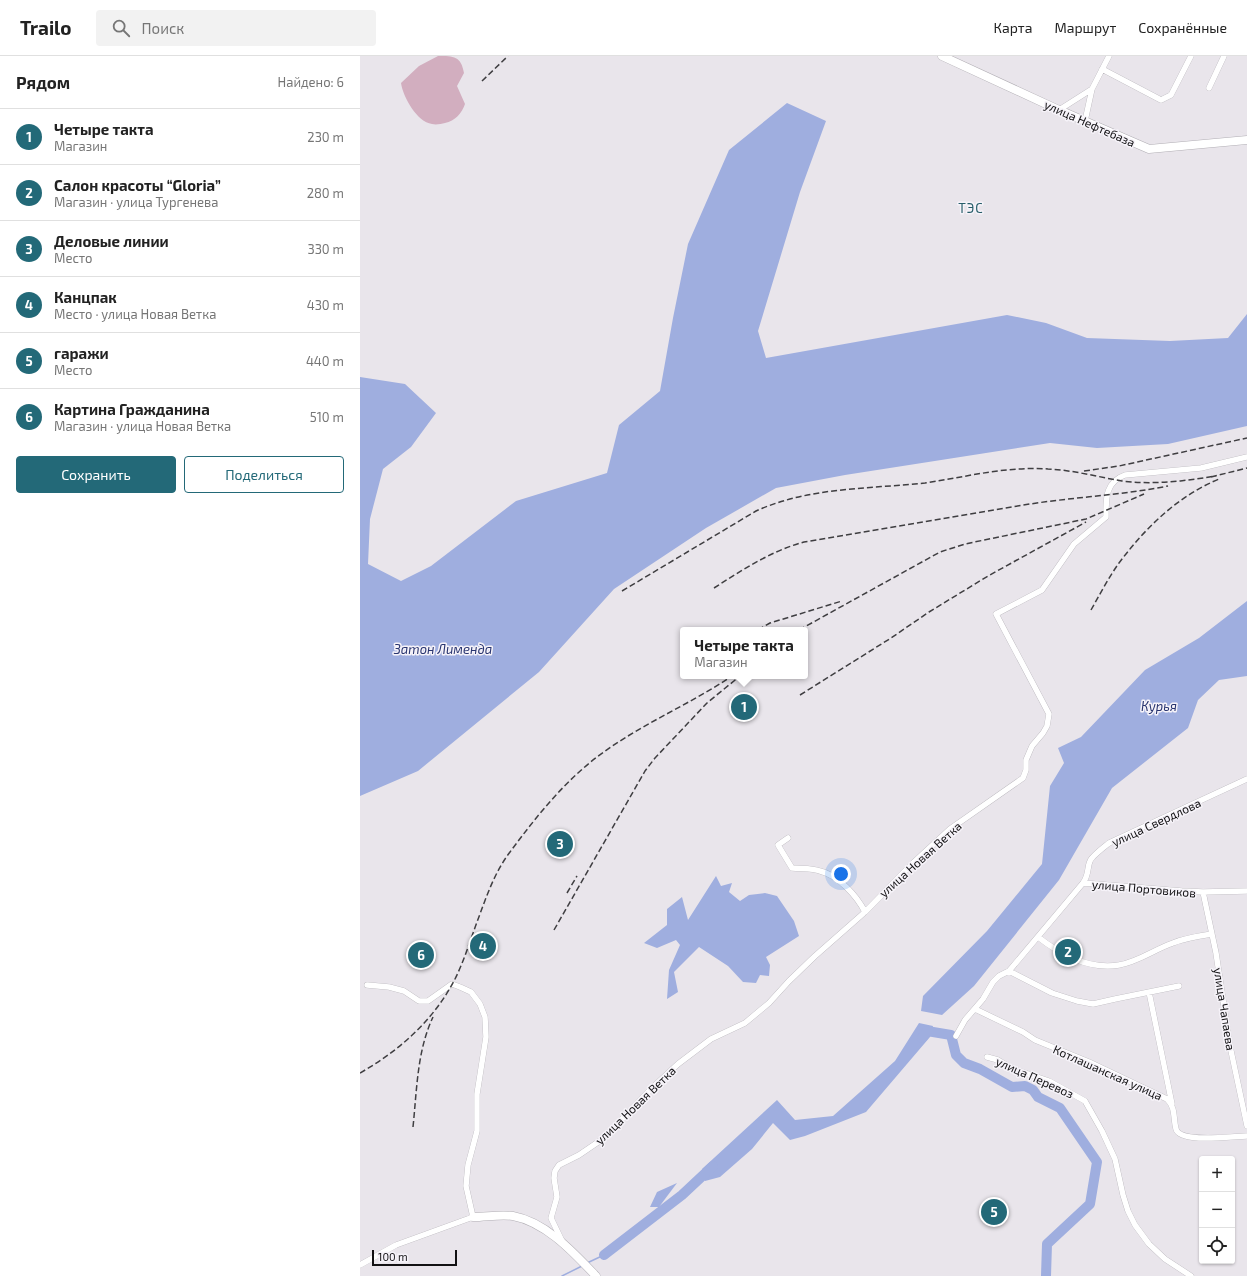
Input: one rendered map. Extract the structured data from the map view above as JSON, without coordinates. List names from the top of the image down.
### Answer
{
  "streets": {
    "main road": ["улица Нефтебаза"],
    "street": [
      "улица Свердлова",
      "улица Новая Ветка",
      "улица Портовиков",
      "улица Чапаева",
      "Котлашанская улица",
      "улица Перевоз"
    ]
  },
  "crossings": [
    ["улица Свердлова", "улица Портовиков"],
    ["улица Портовиков", "улица Чапаева"],
    ["улица Портовиков", "Котлашанская улица"]
  ],
  "districts": ["ТЭС"],
  "water": ["Затон Лименда", "Курья"],
  "scale_bar": "100 m",
  "page": {
    "header": "Trailo",
    "search": "Поиск",
    "nav": ["Карта", "Маршрут", "Сохранённые"],
    "heading": ["Рядом", "Найдено: 6"],
    "list": [
      {
        "mark": "1",
        "name": "Четыре такта",
        "note": "Магазин",
        "value": "230 m"
      },
      {
        "mark": "2",
        "name": "Салон красоты “Gloria”",
        "note": "Магазин · улица Тургенева",
        "value": "280 m"
      },
      {
        "mark": "3",
        "name": "Деловые линии",
        "note": "Место",
        "value": "330 m"
      },
      {
        "mark": "4",
        "name": "Канцпак",
        "note": "Место · улица Новая Ветка",
        "value": "430 m"
      },
      {
        "mark": "5",
        "name": "гаражи",
        "note": "Место",
        "value": "440 m"
      },
      {
        "mark": "6",
        "name": "Картина Гражданина",
        "note": "Магазин · улица Новая Ветка",
        "value": "510 m"
      }
    ],
    "buttons": ["Сохранить", "Поделиться"],
    "popup": ["Четыре такта", "Магазин"],
    "pins": [
      "1",
      "3",
      "4",
      "2",
      "6",
      "5"
    ],
    "map_buttons": ["+", "−"],
    "scale": "100 m"
  }
}
